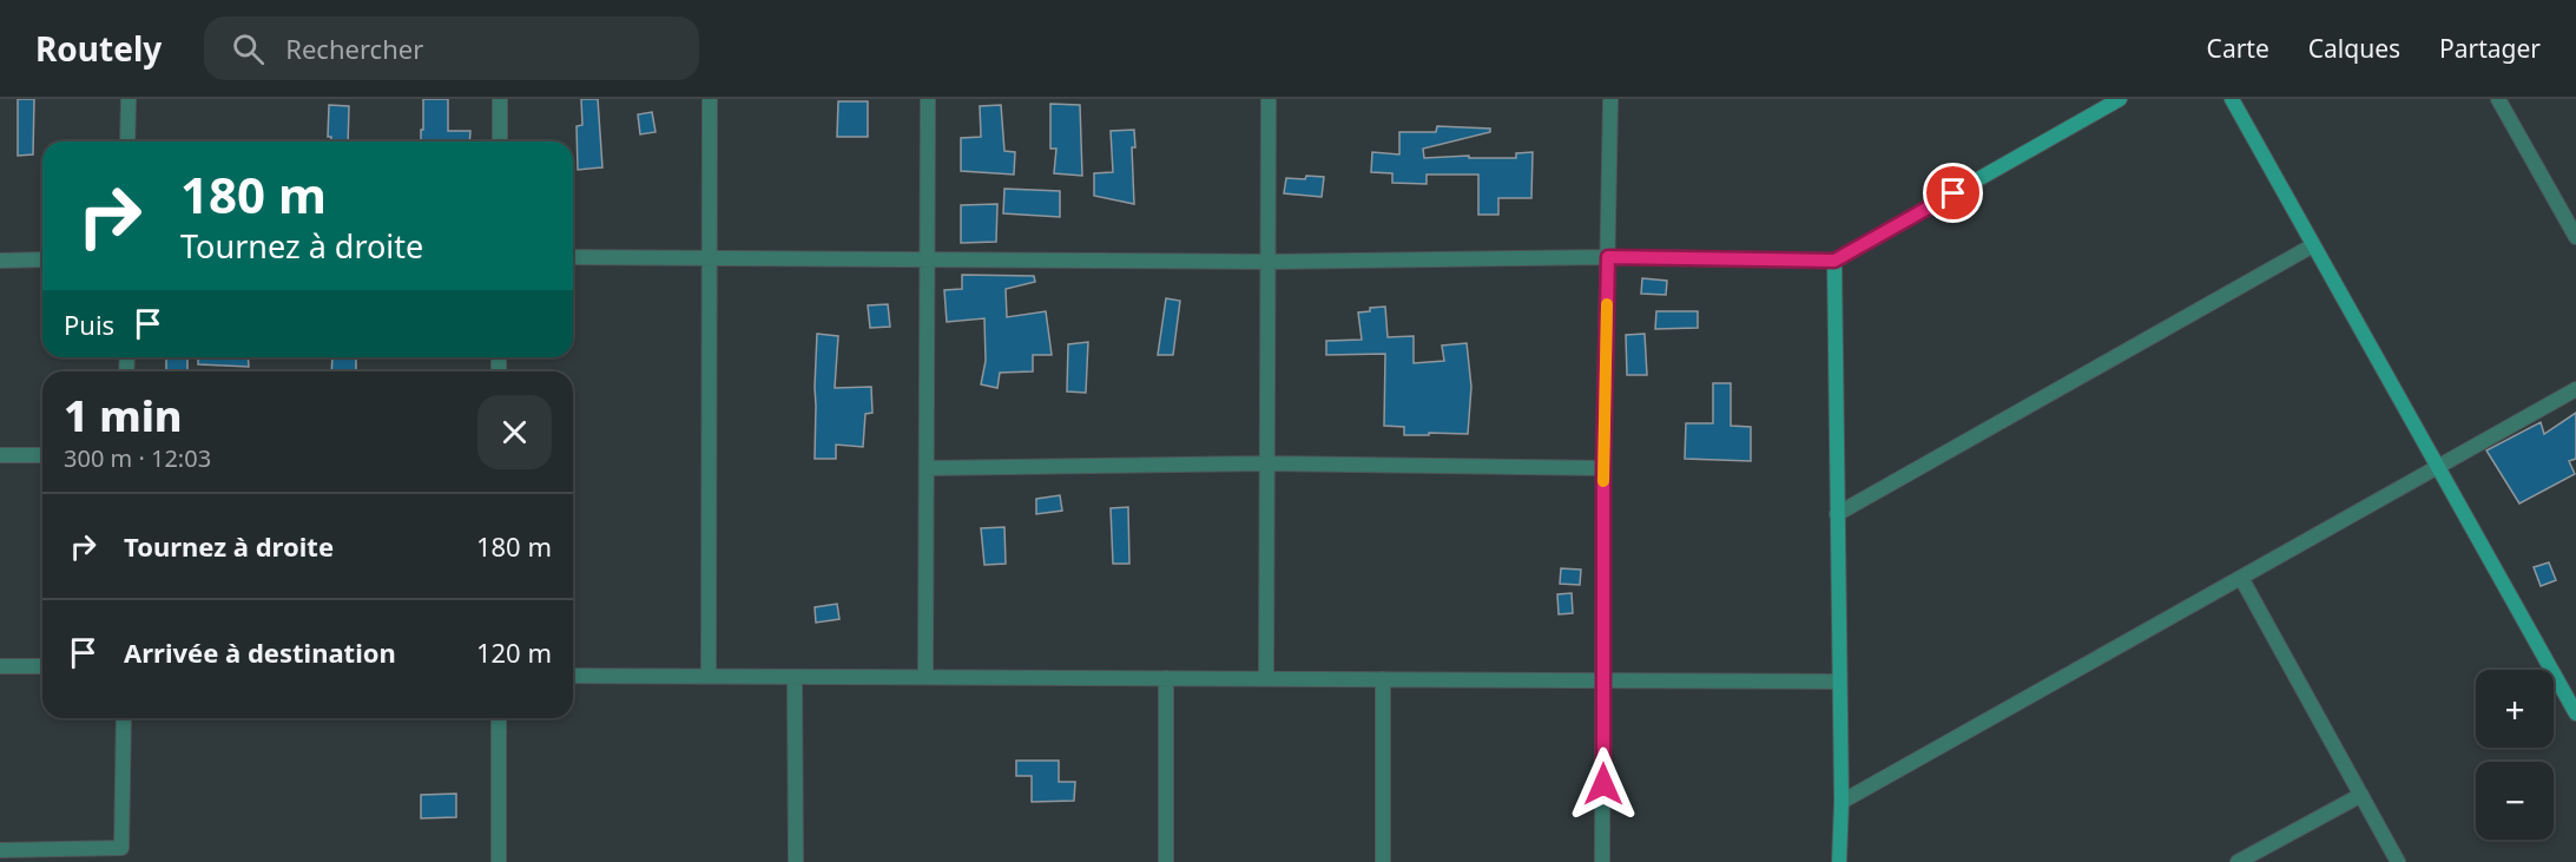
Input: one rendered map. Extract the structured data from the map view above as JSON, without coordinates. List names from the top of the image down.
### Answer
{
  "page": {
    "header": "Routely",
    "search": "Rechercher",
    "nav": ["Carte", "Calques", "Partager"],
    "turn": ["180 m", "Tournez à droite"],
    "then": "Puis",
    "heading": ["1 min", "300 m · 12:03"],
    "list": [
      {
        "name": "Tournez à droite",
        "value": "180 m"
      },
      {
        "name": "Arrivée à destination",
        "value": "120 m"
      }
    ],
    "map_buttons": ["+", "−"]
  }
}
